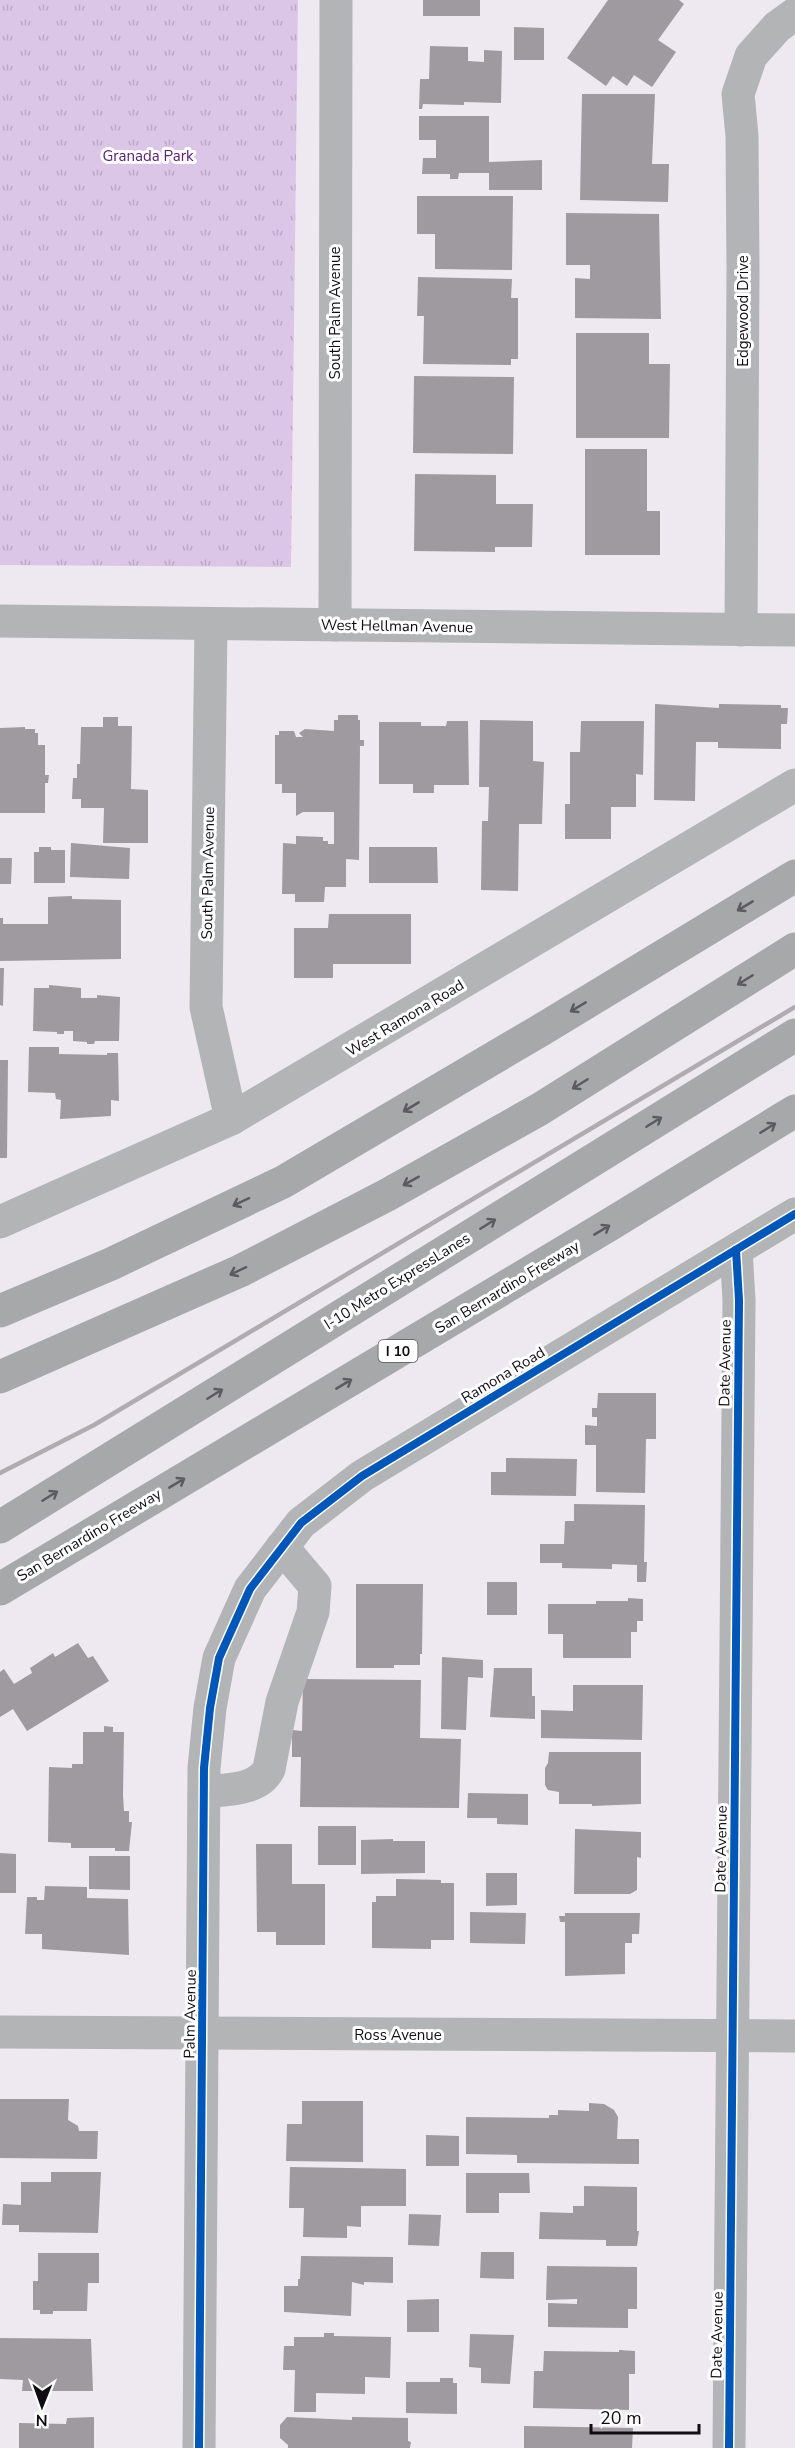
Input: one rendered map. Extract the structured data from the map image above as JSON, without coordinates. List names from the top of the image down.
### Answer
{
  "streets": {
    "highway": ["I-10 Metro ExpressLanes", "San Bernardino Freeway", "I 10"],
    "street": [
      "Edgewood Drive",
      "South Palm Avenue",
      "West Hellman Avenue",
      "West Ramona Road",
      "Date Avenue",
      "Ramona Road",
      "Palm Avenue",
      "Ross Avenue"
    ]
  },
  "crossings": [
    ["Edgewood Drive", "West Hellman Avenue"],
    ["South Palm Avenue", "West Hellman Avenue"],
    ["South Palm Avenue", "West Ramona Road"],
    ["Date Avenue", "Ramona Road"],
    ["Date Avenue", "Ross Avenue"],
    ["Ramona Road", "Palm Avenue"],
    ["Palm Avenue", "Ross Avenue"]
  ],
  "parks": ["Granada Park"],
  "scale_bar": "20 m",
  "north": "bottom"
}
